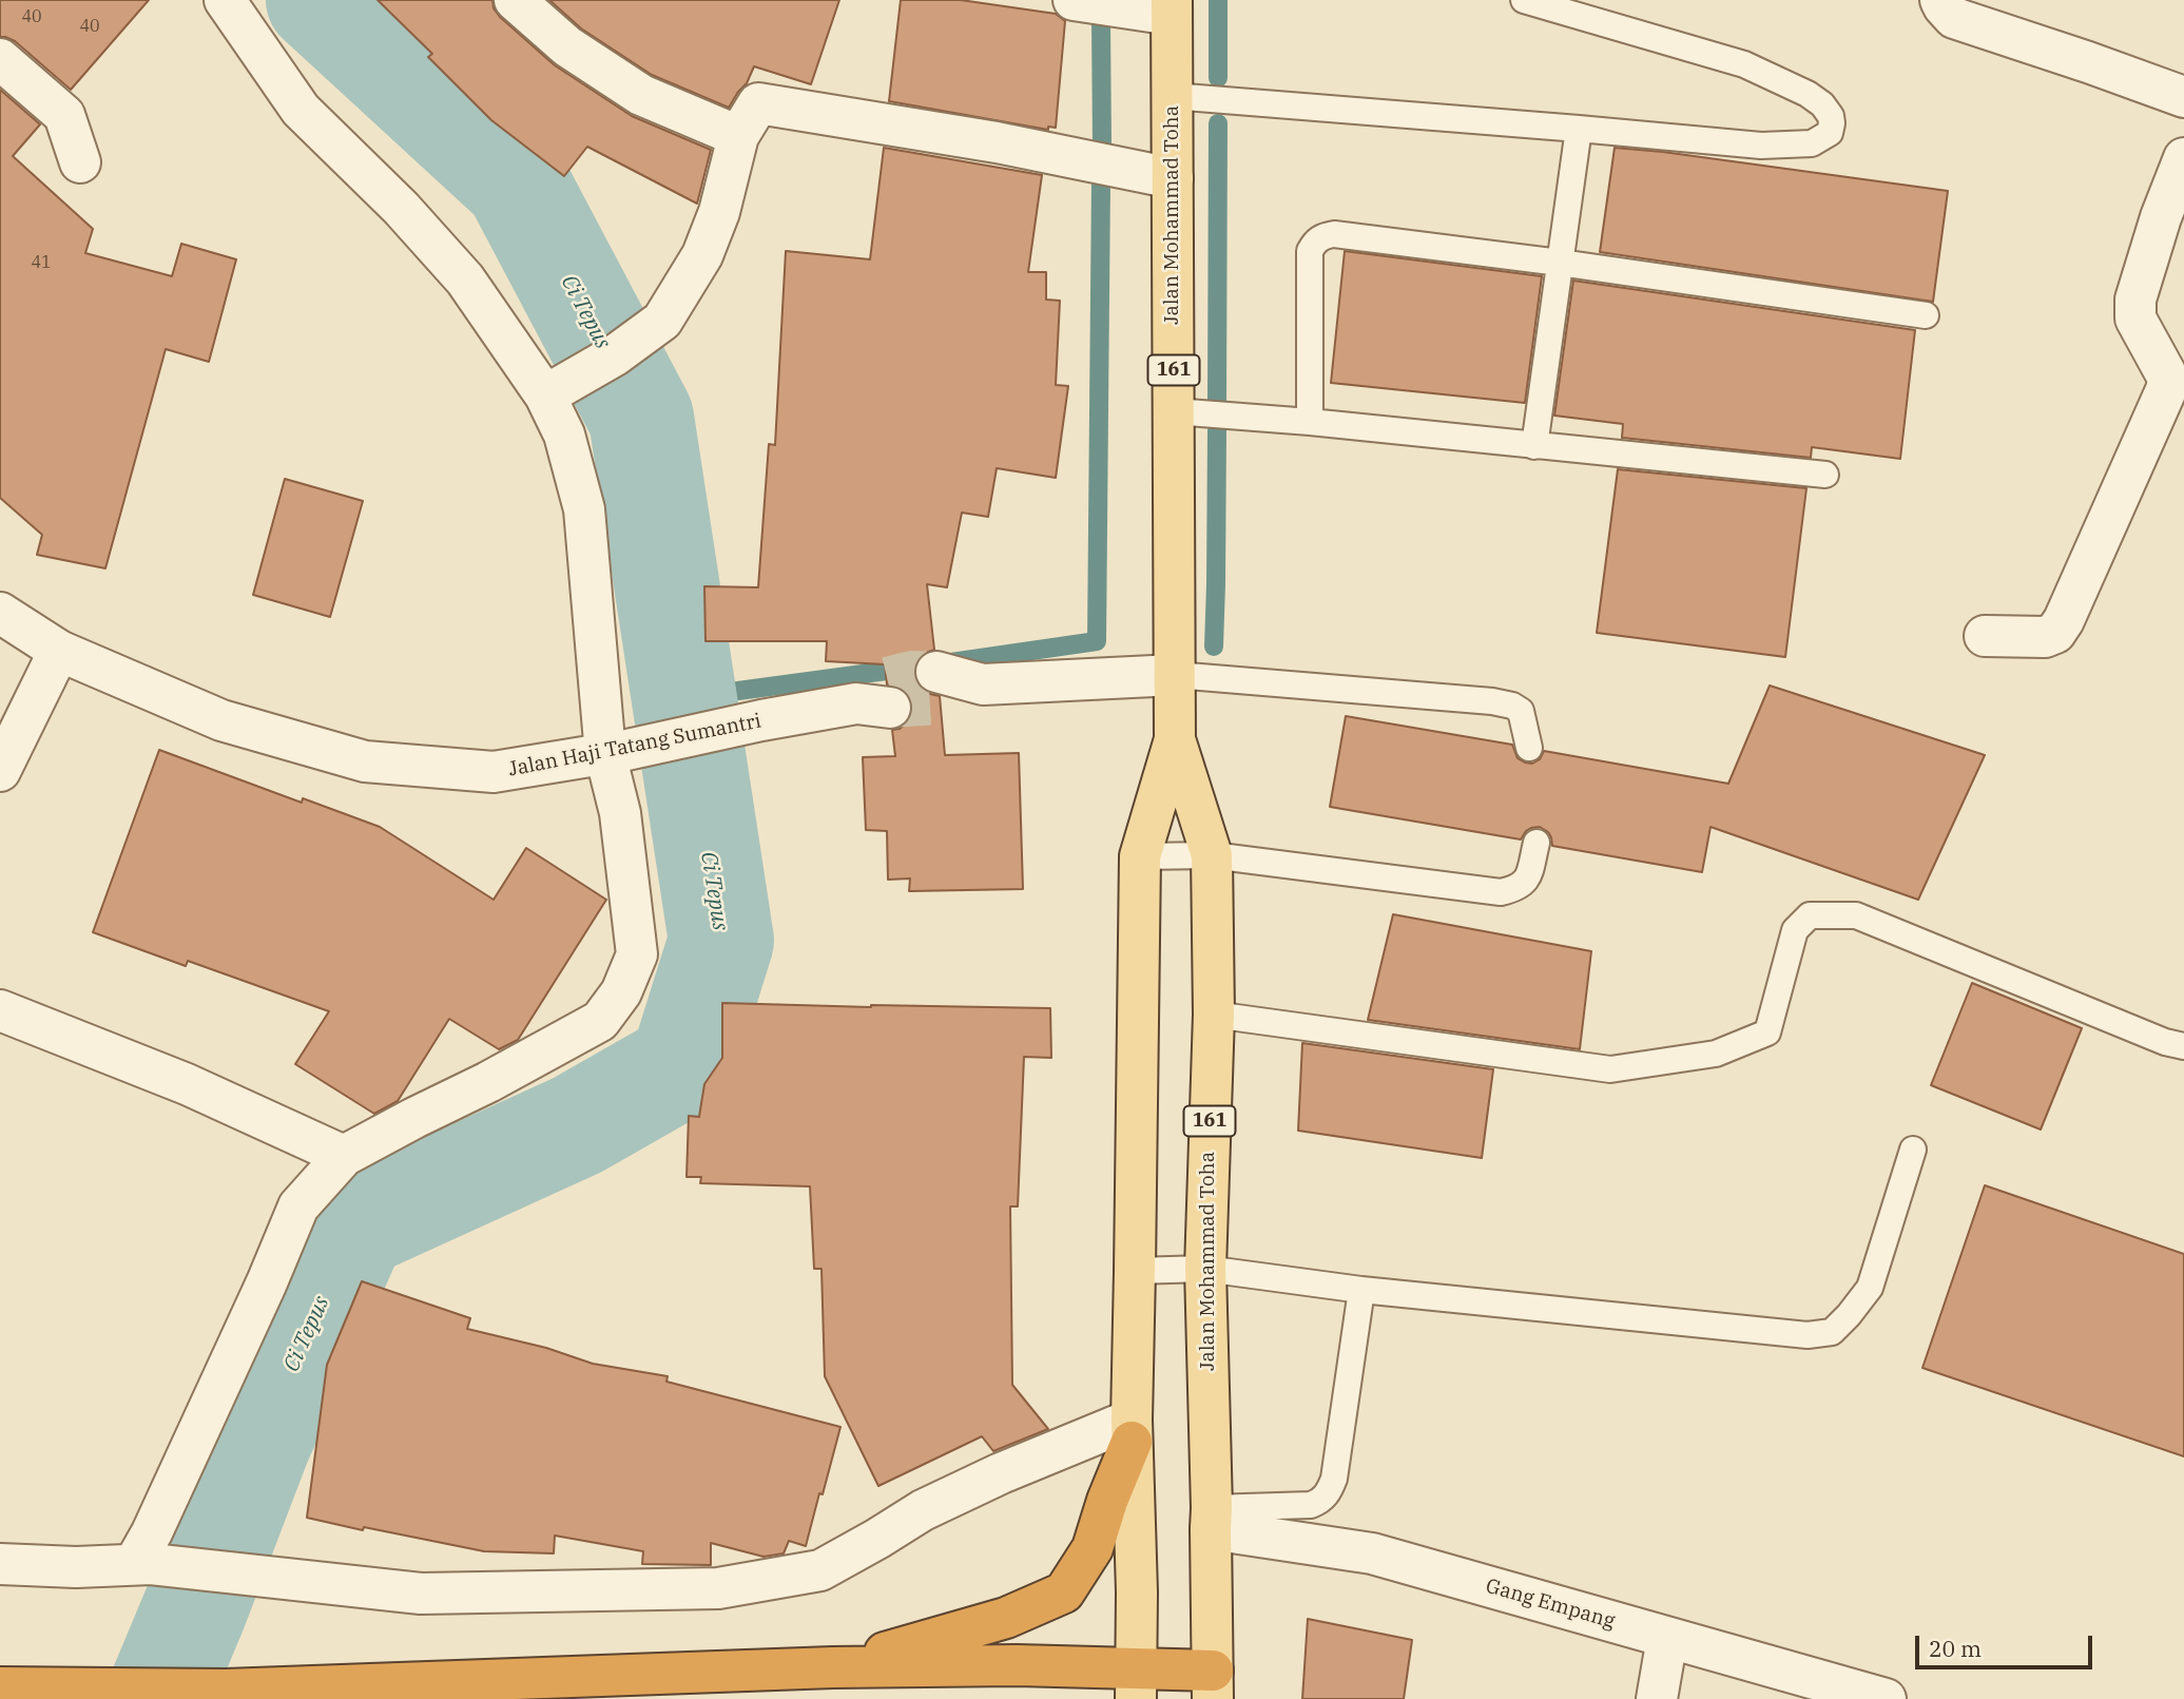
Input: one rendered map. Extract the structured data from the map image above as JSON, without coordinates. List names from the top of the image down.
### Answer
{
  "streets": {
    "main road": ["Jalan Mohammad Toha", "161"],
    "street": ["Jalan Haji Tatang Sumantri", "Gang Empang"]
  },
  "crossings": [
    ["Jalan Mohammad Toha", "Gang Empang"]
  ],
  "water": ["Ci Tepus"],
  "house_numbers": ["40", "40", "41"],
  "scale_bar": "20 m"
}
